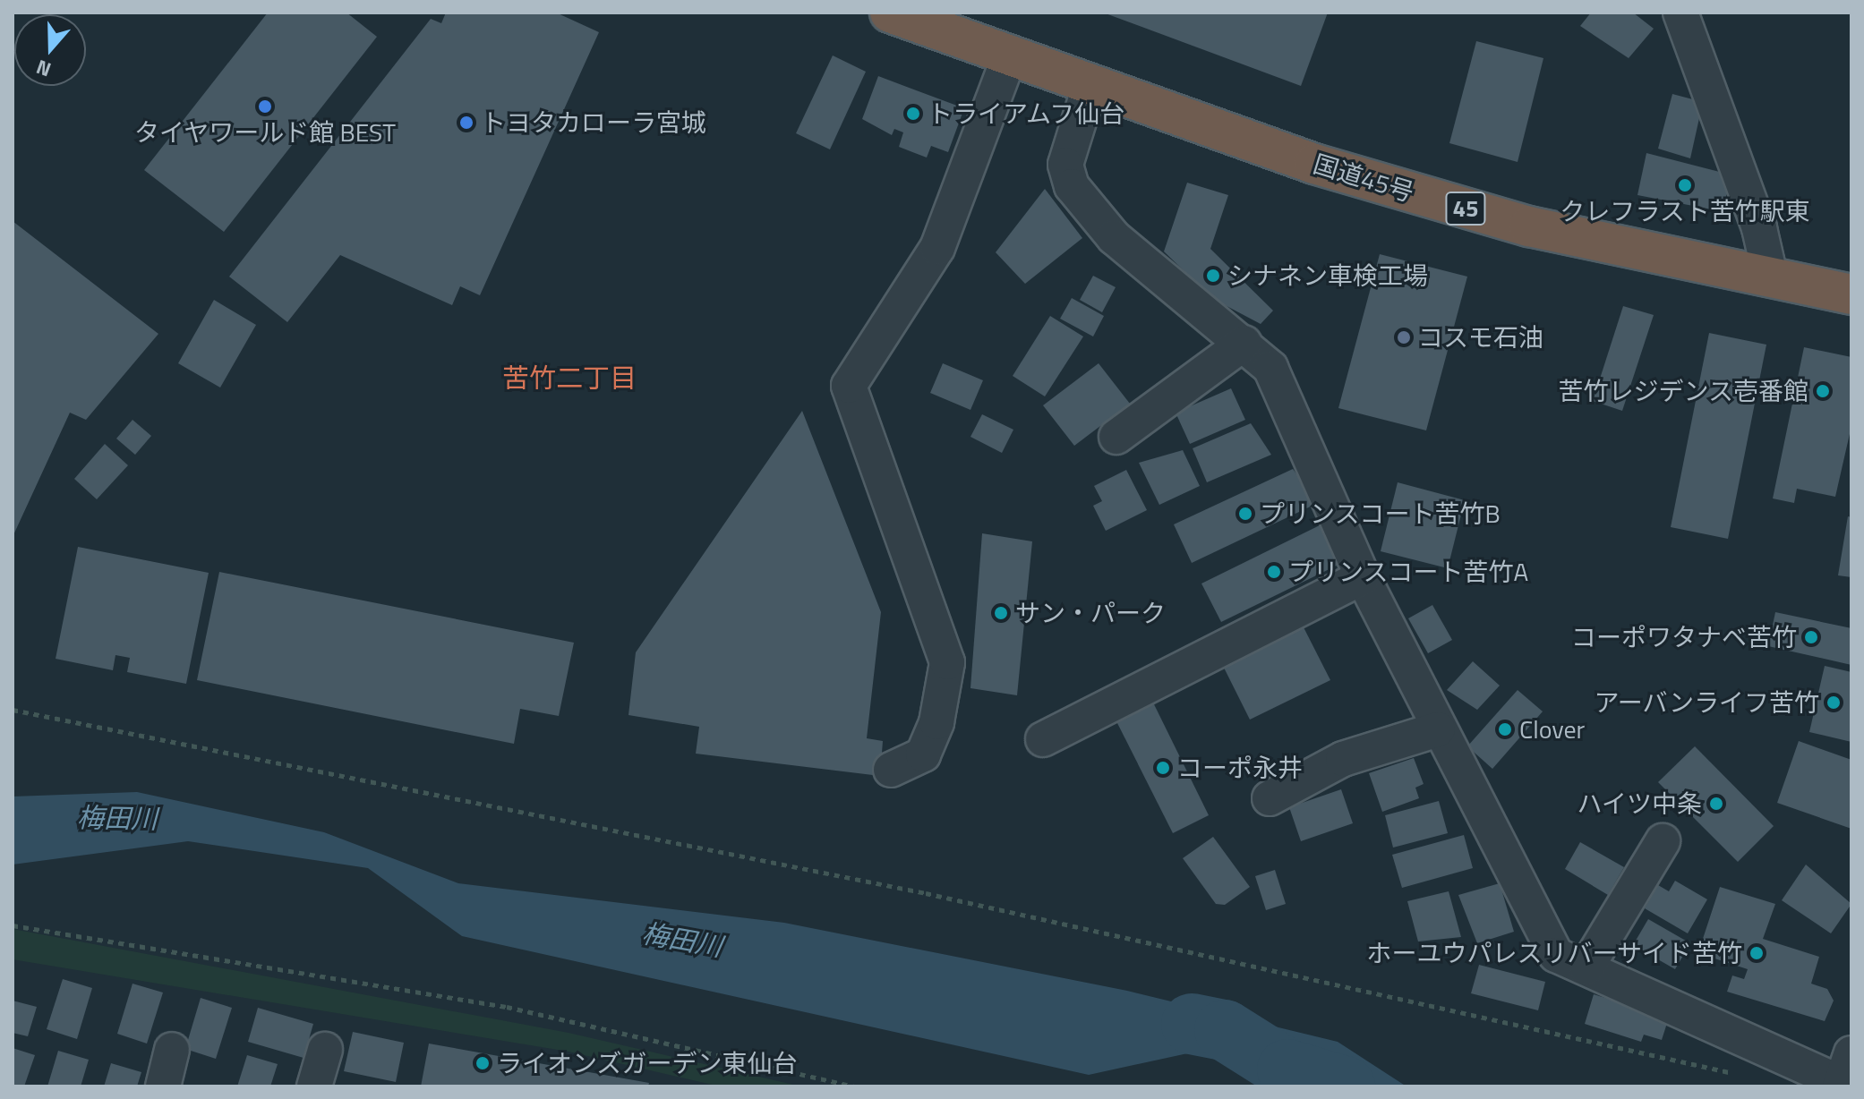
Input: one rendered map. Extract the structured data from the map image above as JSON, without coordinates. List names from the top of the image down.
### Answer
{
  "streets": {
    "highway": ["国道45号", "45"]
  },
  "districts": ["苦竹二丁目"],
  "water": ["梅田川"],
  "places": [
    "タイヤワールド館 BEST",
    "トライアムフ仙台",
    "トヨタカローラ宮城",
    "クレフラスト苦竹駅東",
    "シナネン車検工場",
    "コスモ石油",
    "苦竹レジデンス壱番館",
    "プリンスコート苦竹B",
    "プリンスコート苦竹A",
    "サン・パーク",
    "コーポワタナベ苦竹",
    "アーバンライフ苦竹",
    "Clover",
    "コーポ永井",
    "ハイツ中条",
    "ホーユウパレスリバーサイド苦竹",
    "ライオンズガーデン東仙台"
  ],
  "north": "bottom"
}
